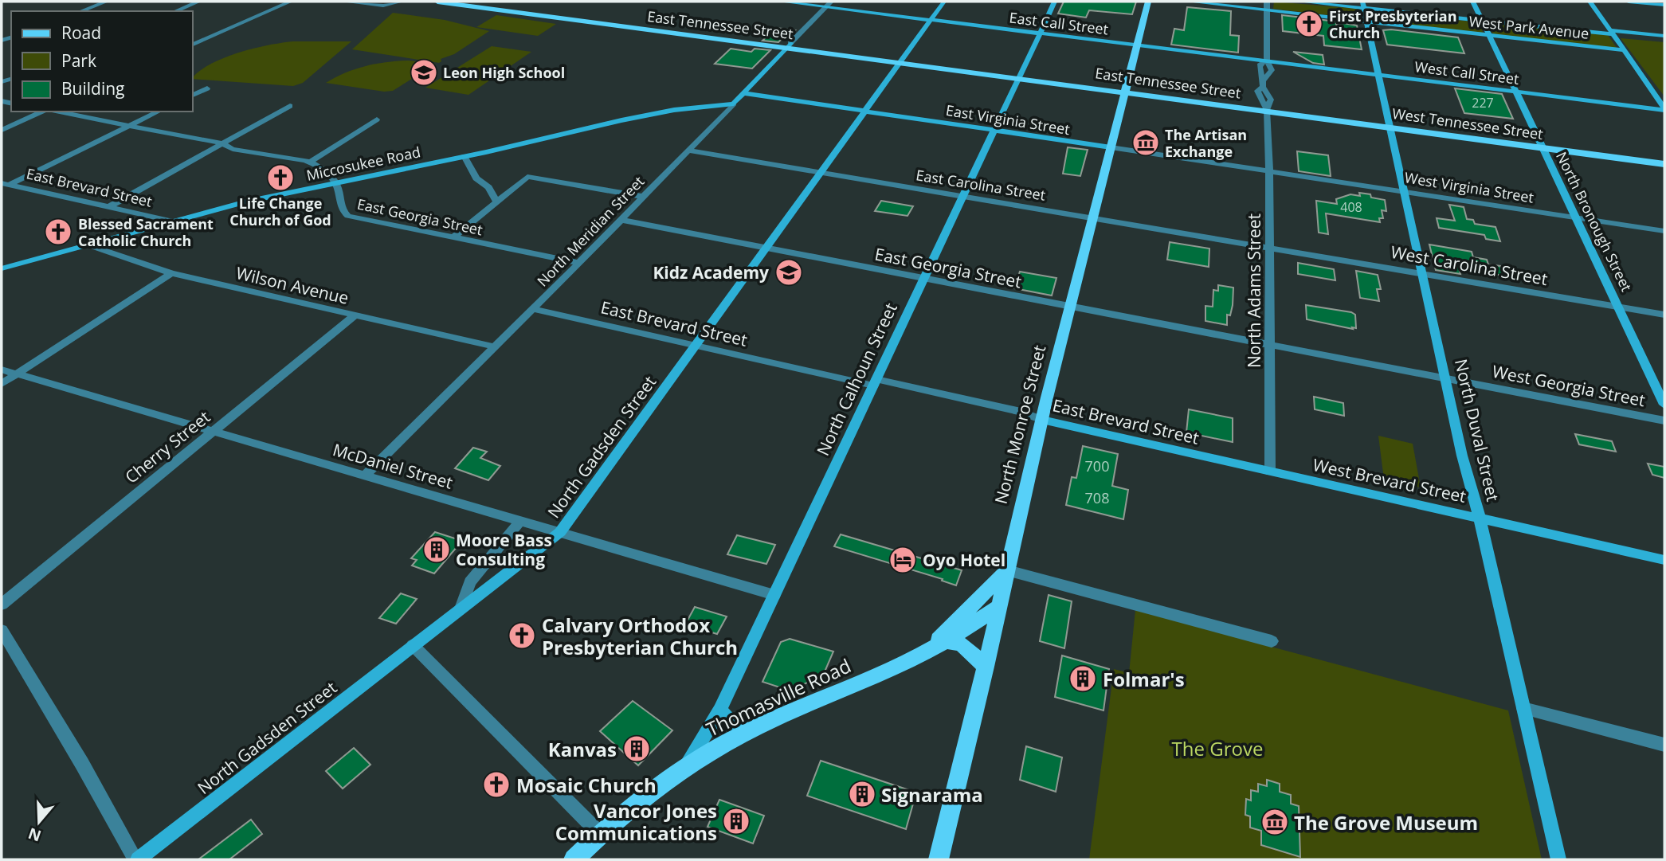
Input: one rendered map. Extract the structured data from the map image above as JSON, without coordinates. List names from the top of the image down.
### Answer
{
  "streets": {
    "main road": [
      "East Tennessee Street",
      "West Tennessee Street",
      "North Monroe Street",
      "Thomasville Road"
    ],
    "street": [
      "East Call Street",
      "West Park Avenue",
      "West Call Street",
      "East Virginia Street",
      "Miccosukee Road",
      "East Carolina Street",
      "East Brevard Street",
      "West Virginia Street",
      "East Georgia Street",
      "North Bronough Street",
      "North Meridian Street",
      "West Carolina Street",
      "Wilson Avenue",
      "North Adams Street",
      "North Calhoun Street",
      "West Georgia Street",
      "North Duval Street",
      "Cherry Street",
      "North Gadsden Street",
      "McDaniel Street",
      "West Brevard Street"
    ]
  },
  "crossings": [
    ["East Call Street", "West Call Street"],
    ["East Call Street", "North Meridian Street"],
    ["East Call Street", "North Adams Street"],
    ["East Call Street", "North Calhoun Street"],
    ["East Call Street", "North Monroe Street"],
    ["East Call Street", "North Gadsden Street"],
    ["East Tennessee Street", "West Tennessee Street"],
    ["East Tennessee Street", "North Meridian Street"],
    ["East Tennessee Street", "North Adams Street"],
    ["East Tennessee Street", "North Calhoun Street"],
    ["East Tennessee Street", "North Monroe Street"],
    ["East Tennessee Street", "North Gadsden Street"],
    ["West Park Avenue", "North Bronough Street"],
    ["West Park Avenue", "North Adams Street"],
    ["West Park Avenue", "North Duval Street"],
    ["West Call Street", "North Bronough Street"],
    ["West Call Street", "North Adams Street"],
    ["West Call Street", "North Duval Street"],
    ["East Virginia Street", "West Virginia Street"],
    ["East Virginia Street", "North Meridian Street"],
    ["East Virginia Street", "North Adams Street"],
    ["East Virginia Street", "North Calhoun Street"],
    ["East Virginia Street", "North Monroe Street"],
    ["East Virginia Street", "North Gadsden Street"],
    ["West Tennessee Street", "North Bronough Street"],
    ["West Tennessee Street", "North Adams Street"],
    ["West Tennessee Street", "North Duval Street"],
    ["Miccosukee Road", "East Brevard Street"],
    ["Miccosukee Road", "East Georgia Street"],
    ["Miccosukee Road", "North Meridian Street"],
    ["Miccosukee Road", "Wilson Avenue"],
    ["East Carolina Street", "North Meridian Street"],
    ["East Carolina Street", "West Carolina Street"],
    ["East Carolina Street", "North Adams Street"],
    ["East Carolina Street", "North Calhoun Street"],
    ["East Carolina Street", "North Monroe Street"],
    ["East Carolina Street", "North Gadsden Street"],
    ["East Brevard Street", "North Meridian Street"],
    ["East Brevard Street", "North Adams Street"],
    ["East Brevard Street", "North Calhoun Street"],
    ["East Brevard Street", "North Monroe Street"],
    ["East Brevard Street", "North Gadsden Street"],
    ["East Brevard Street", "West Brevard Street"],
    ["West Virginia Street", "North Bronough Street"],
    ["West Virginia Street", "North Adams Street"],
    ["West Virginia Street", "North Duval Street"],
    ["East Georgia Street", "North Meridian Street"],
    ["East Georgia Street", "North Adams Street"],
    ["East Georgia Street", "North Calhoun Street"],
    ["East Georgia Street", "West Georgia Street"],
    ["East Georgia Street", "North Monroe Street"],
    ["East Georgia Street", "North Gadsden Street"],
    ["North Bronough Street", "West Carolina Street"],
    ["North Meridian Street", "Wilson Avenue"],
    ["North Meridian Street", "McDaniel Street"],
    ["West Carolina Street", "North Adams Street"],
    ["West Carolina Street", "North Duval Street"],
    ["Wilson Avenue", "Cherry Street"],
    ["North Adams Street", "West Georgia Street"],
    ["North Adams Street", "West Brevard Street"],
    ["North Calhoun Street", "McDaniel Street"],
    ["North Calhoun Street", "Thomasville Road"],
    ["West Georgia Street", "North Duval Street"],
    ["North Monroe Street", "Thomasville Road"],
    ["North Duval Street", "West Brevard Street"],
    ["Cherry Street", "McDaniel Street"],
    ["North Gadsden Street", "McDaniel Street"]
  ],
  "parks": ["The Grove"],
  "places": {
    "church": [
      "First Presbyterian Church",
      "Life Change Church of God",
      "Blessed Sacrament Catholic Church",
      "Calvary Orthodox Presbyterian Church",
      "Mosaic Church"
    ],
    "school or university": ["Leon High School", "Kidz Academy"],
    "museum": ["The Artisan Exchange", "The Grove Museum"],
    "building": [
      "Moore Bass Consulting",
      "Folmar's",
      "Kanvas",
      "Signarama",
      "Vancor Jones Communications"
    ],
    "hotel": ["Oyo Hotel"]
  },
  "house_numbers": [
    "227",
    "408",
    "700",
    "708"
  ],
  "legend": ["Road", "Park", "Building"],
  "north": "bottom"
}
